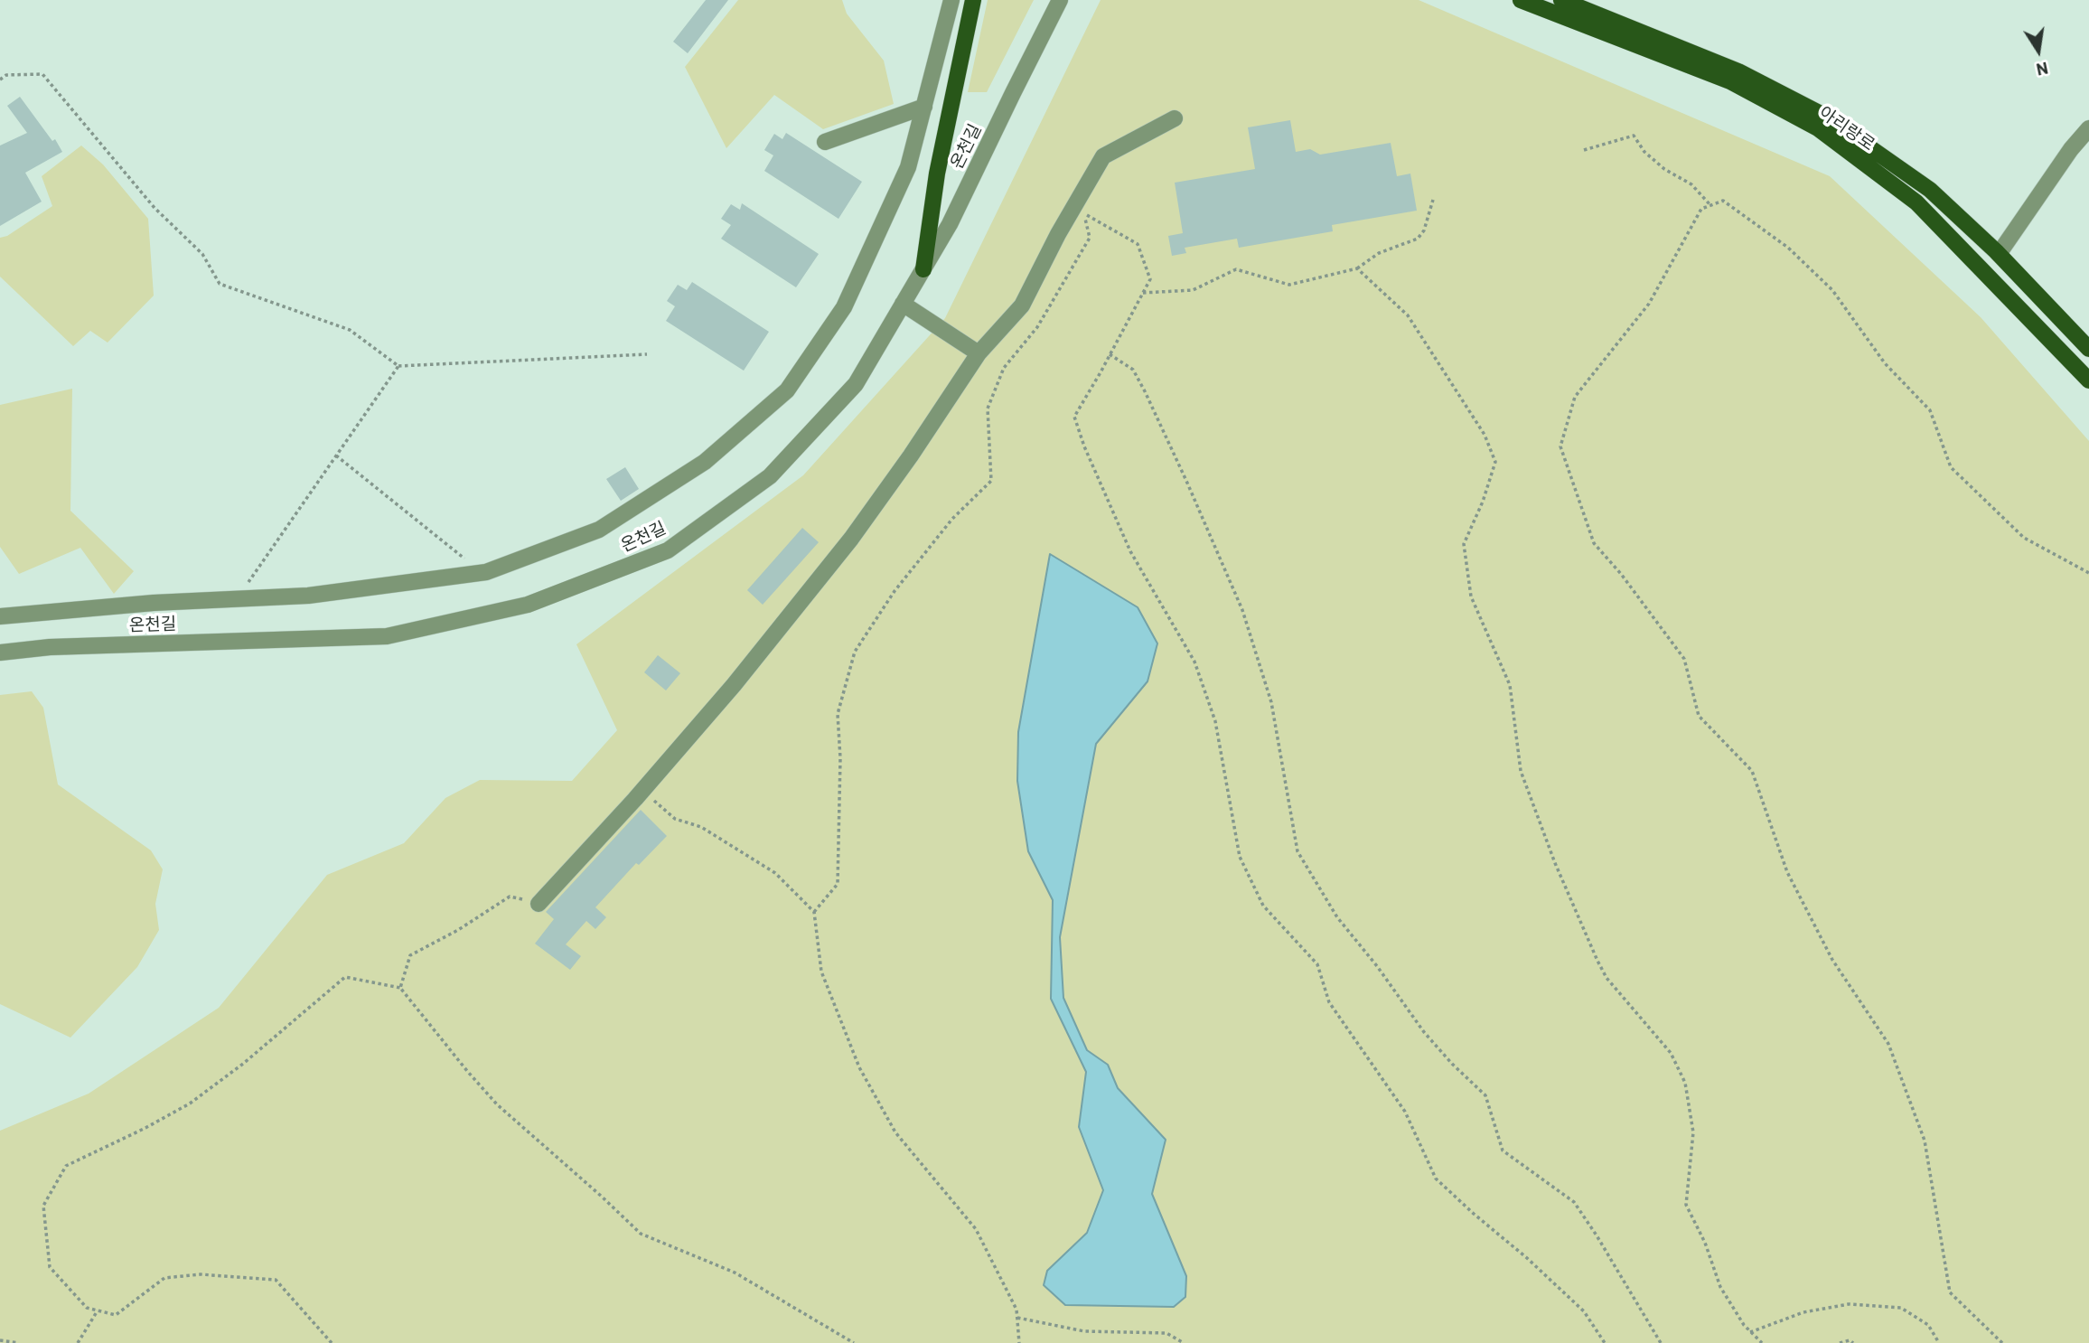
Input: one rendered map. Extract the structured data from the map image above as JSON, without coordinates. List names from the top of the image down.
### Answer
{
  "streets": {
    "main road": ["아리랑로"],
    "street": ["온천길"]
  },
  "north": "bottom"
}
